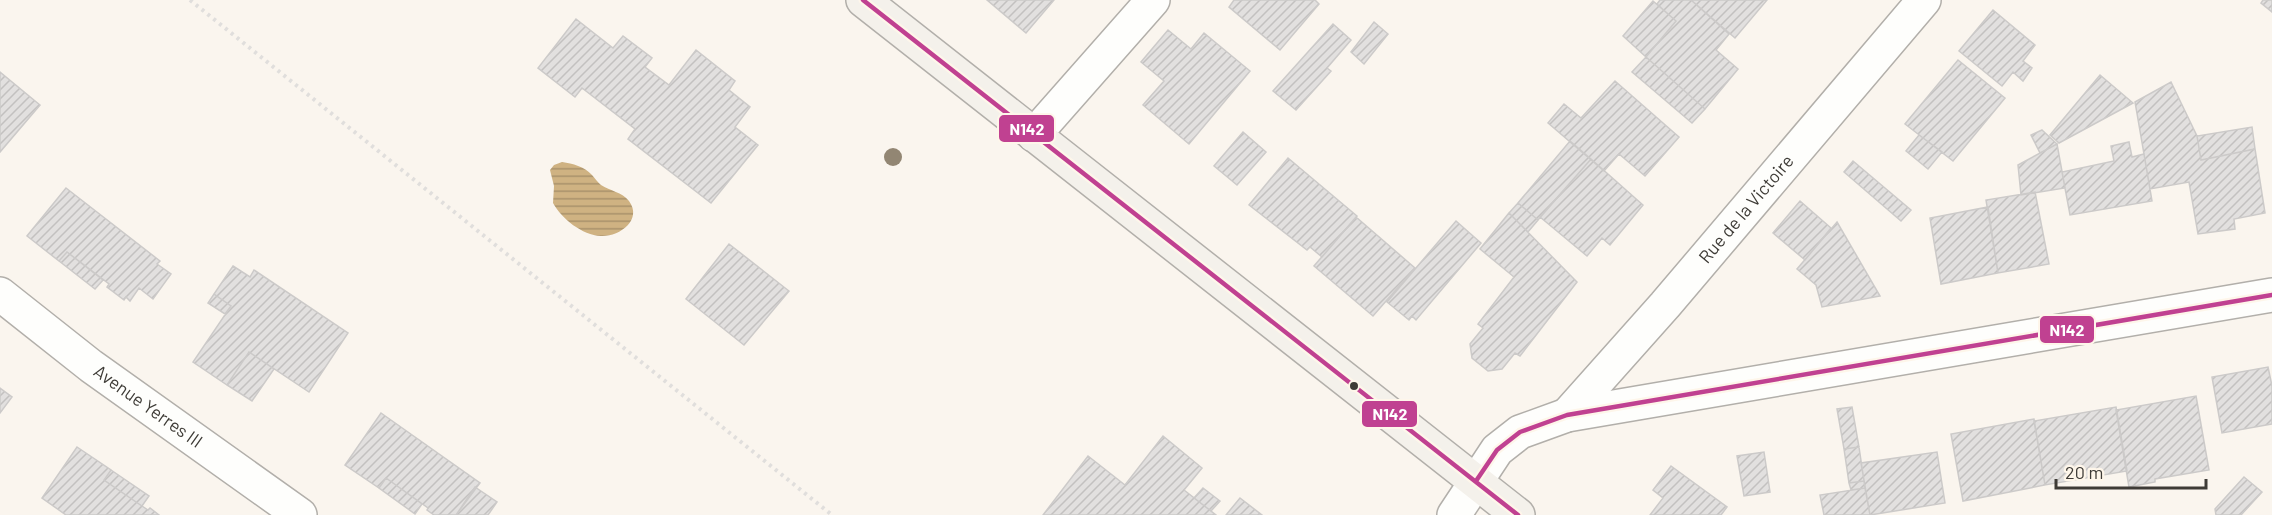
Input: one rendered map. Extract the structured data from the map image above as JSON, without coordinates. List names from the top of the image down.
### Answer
{
  "streets": {
    "street": ["Rue de la Victoire", "Avenue Yerres III"]
  },
  "lines": ["transit line N142"],
  "scale_bar": "20 m"
}
